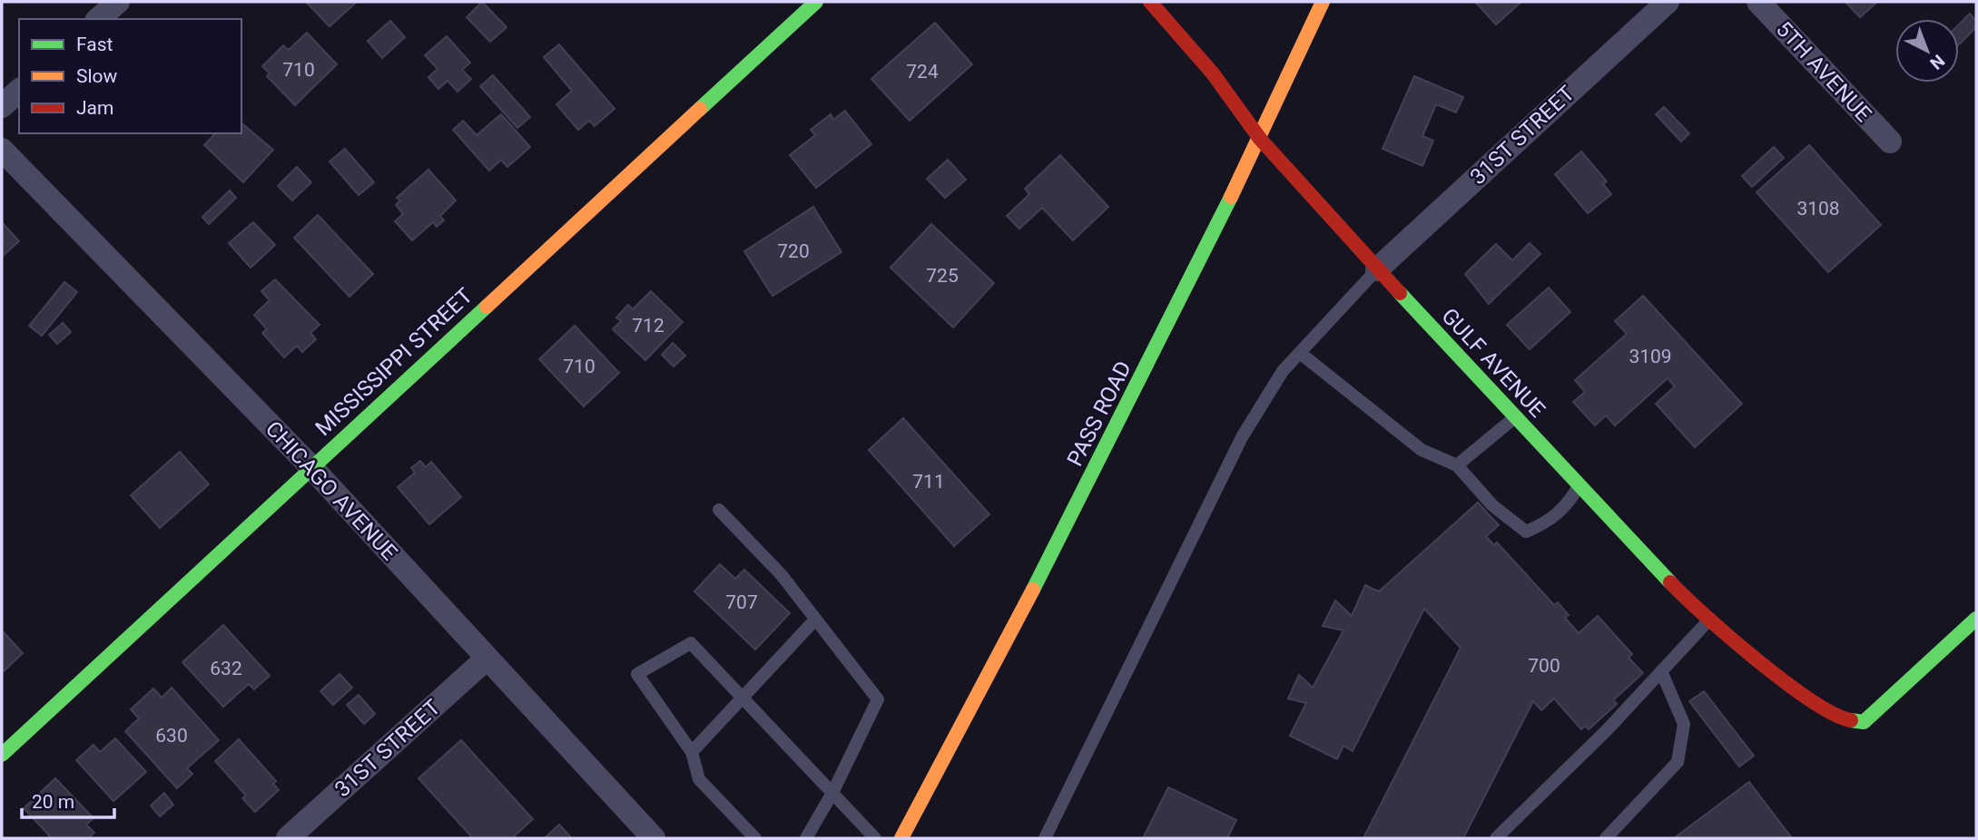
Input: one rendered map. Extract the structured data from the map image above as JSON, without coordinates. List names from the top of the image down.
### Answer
{
  "streets": {
    "street": [
      "5TH AVENUE",
      "31ST STREET",
      "MISSISSIPPI STREET",
      "GULF AVENUE",
      "PASS ROAD",
      "CHICAGO AVENUE"
    ]
  },
  "crossings": [
    ["31ST STREET", "GULF AVENUE"],
    ["31ST STREET", "CHICAGO AVENUE"],
    ["MISSISSIPPI STREET", "CHICAGO AVENUE"],
    ["GULF AVENUE", "PASS ROAD"]
  ],
  "house_numbers": [
    "710",
    "724",
    "3108",
    "720",
    "725",
    "712",
    "3109",
    "710",
    "711",
    "707",
    "700",
    "632",
    "630"
  ],
  "legend": ["Fast", "Slow", "Jam"],
  "scale_bar": "20 m",
  "north": "bottom right"
}
